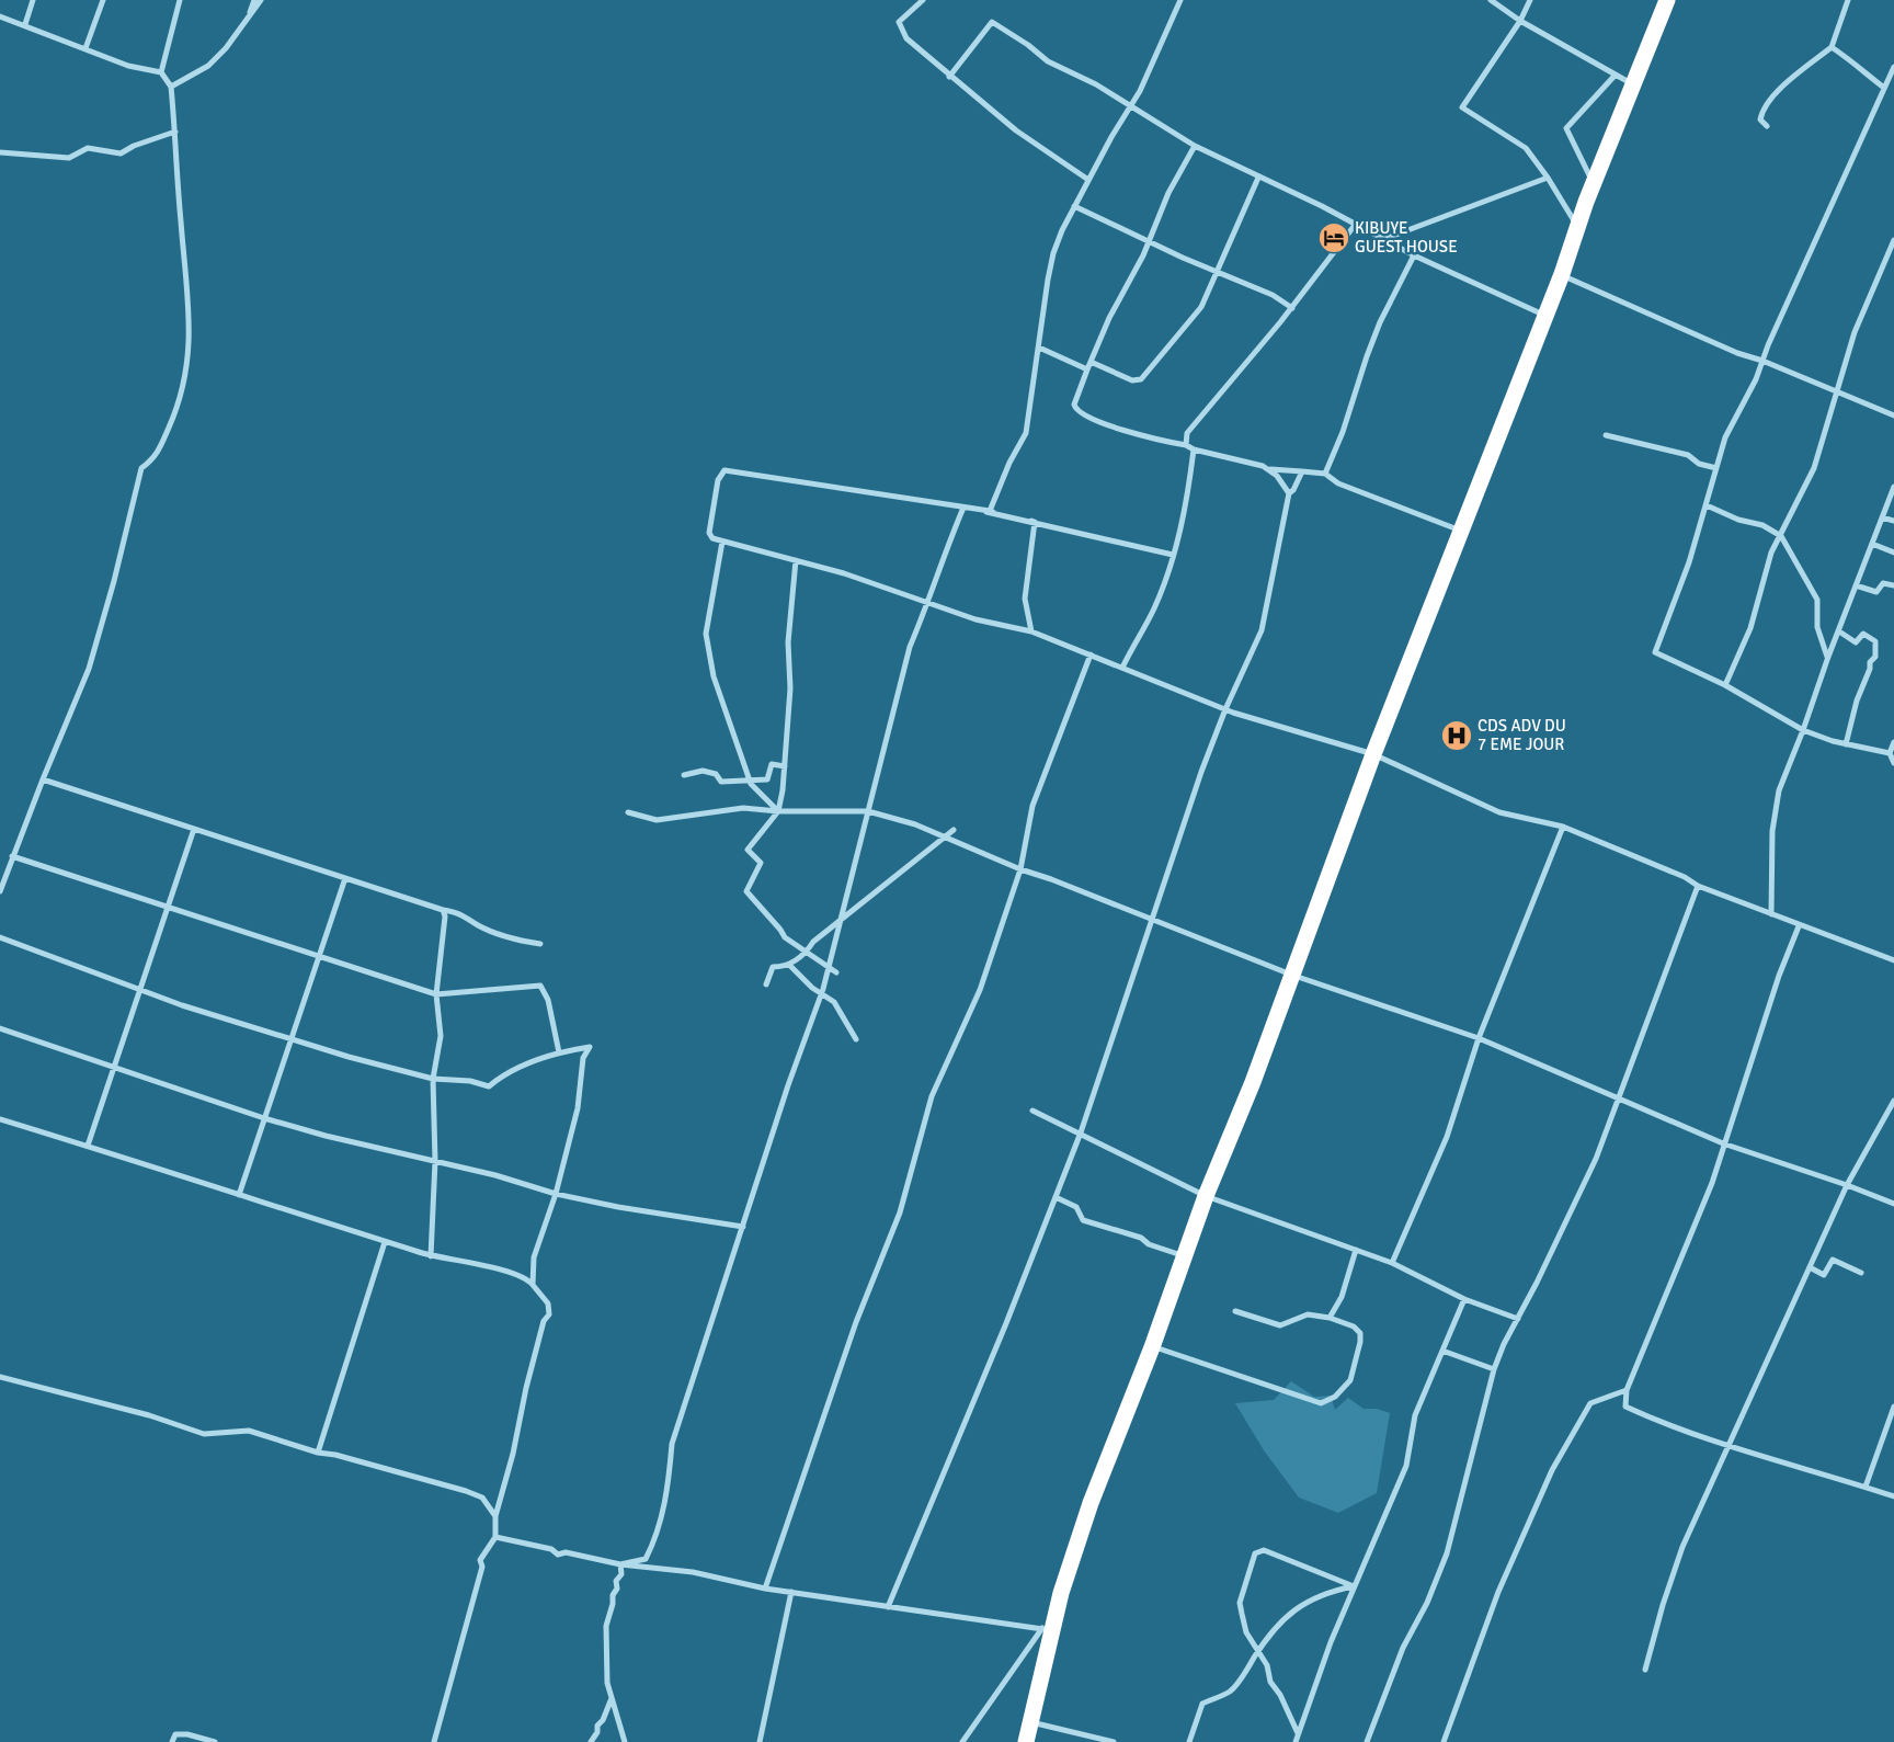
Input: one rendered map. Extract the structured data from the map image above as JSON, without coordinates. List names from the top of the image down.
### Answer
{
  "places": {
    "hotel": ["KIBUYE GUEST HOUSE"],
    "hospital": ["CDS ADV DU 7 EME JOUR"]
  }
}
